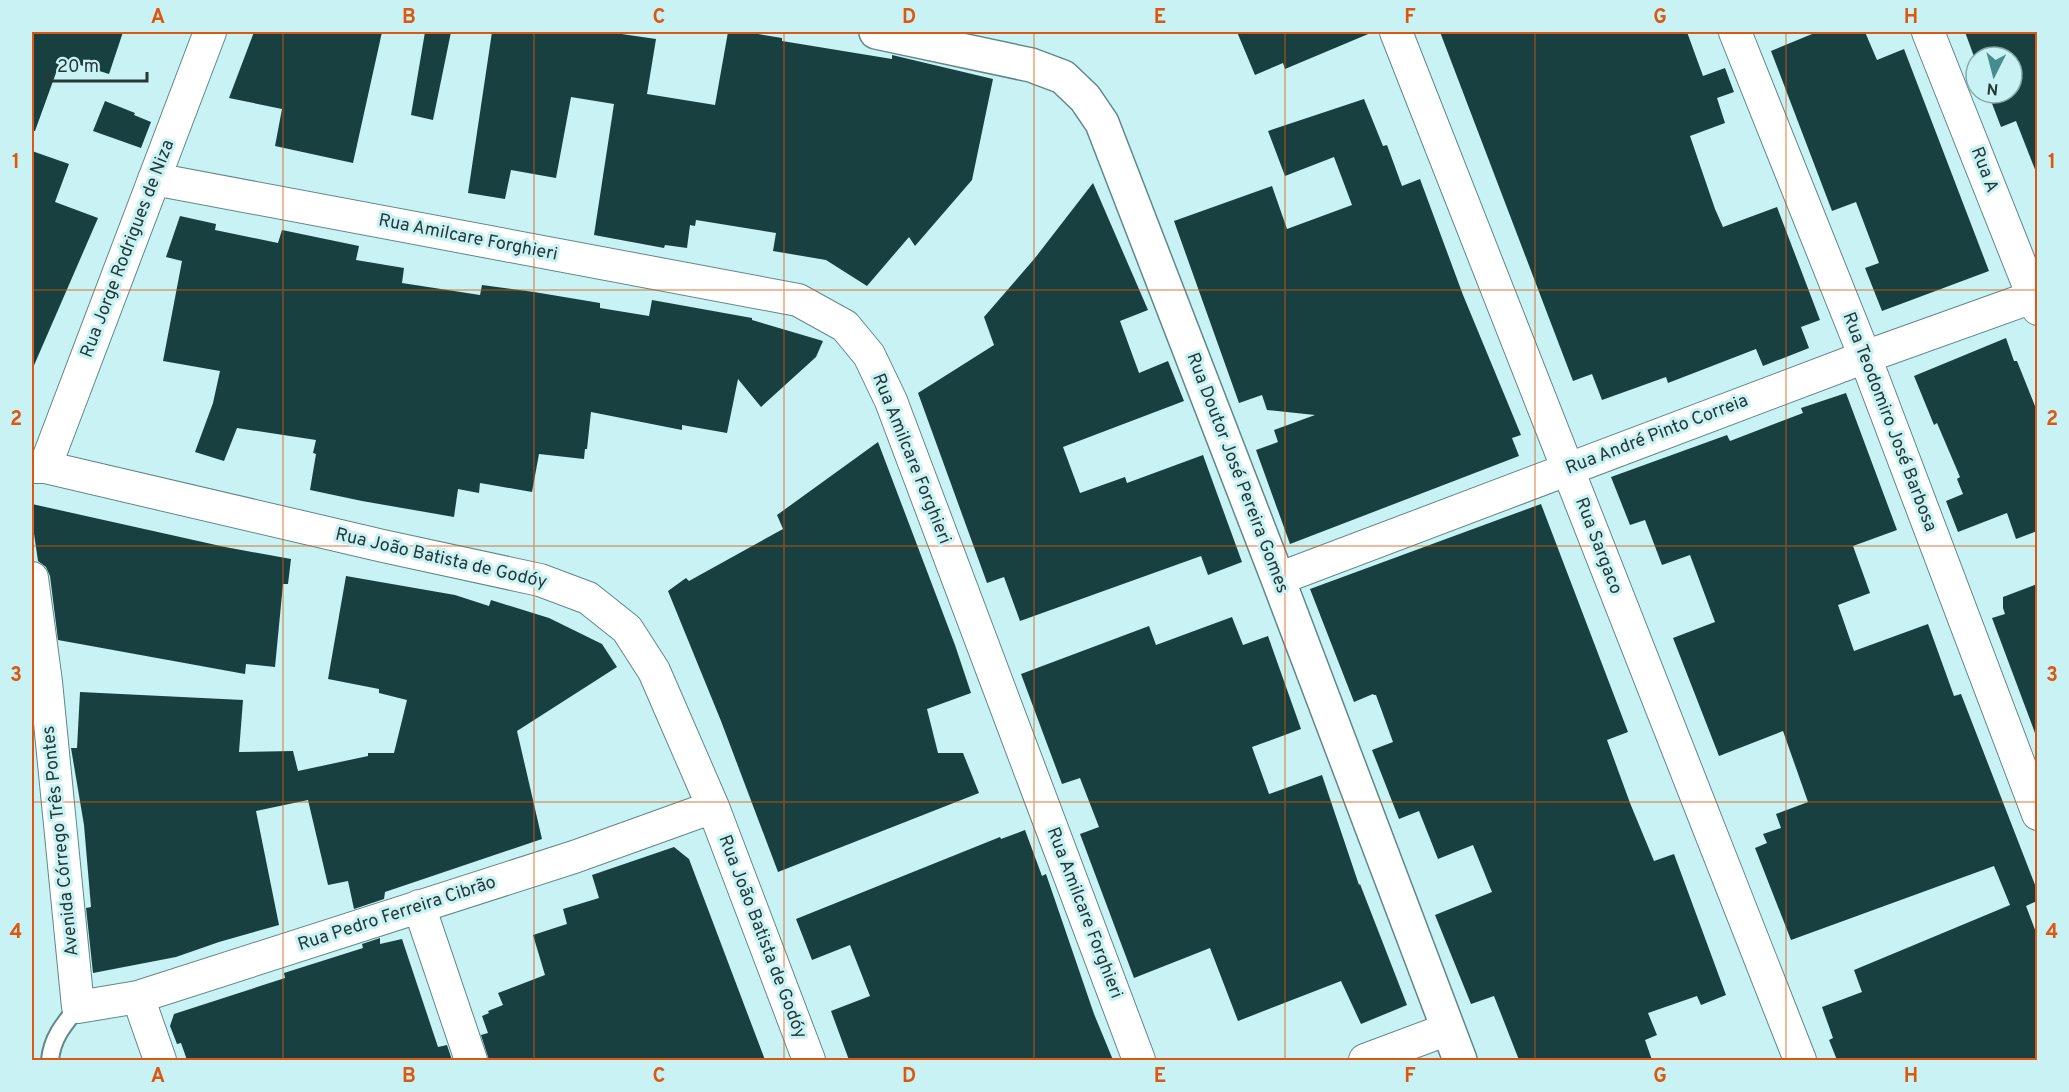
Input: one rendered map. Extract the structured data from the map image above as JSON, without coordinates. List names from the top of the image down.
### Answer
{
  "streets": {
    "main road": ["Rua Doutor José Pereira Gomes"],
    "street": [
      "Rua A",
      "Rua Amilcare Forghieri",
      "Rua Jorge Rodrigues de Niza",
      "Rua Teodomiro José Barbosa",
      "Rua André Pinto Correia",
      "Rua Sargaco",
      "Rua João Batista de Godóy",
      "Avenida Córrego Três Pontes",
      "Rua Pedro Ferreira Cibrão"
    ]
  },
  "crossings": [
    ["Rua A", "Rua André Pinto Correia"],
    ["Rua Amilcare Forghieri", "Rua Jorge Rodrigues de Niza"],
    ["Rua Jorge Rodrigues de Niza", "Rua João Batista de Godóy"],
    ["Rua Teodomiro José Barbosa", "Rua André Pinto Correia"],
    ["Rua André Pinto Correia", "Rua Doutor José Pereira Gomes"],
    ["Rua André Pinto Correia", "Rua Sargaco"],
    ["Rua João Batista de Godóy", "Rua Pedro Ferreira Cibrão"],
    ["Avenida Córrego Três Pontes", "Rua Pedro Ferreira Cibrão"]
  ],
  "scale_bar": "20 m",
  "north": "bottom",
  "grid": {
    "columns": [
      "A",
      "B",
      "C",
      "D",
      "E",
      "F",
      "G",
      "H"
    ],
    "rows": [
      "1",
      "2",
      "3",
      "4"
    ]
  }
}
